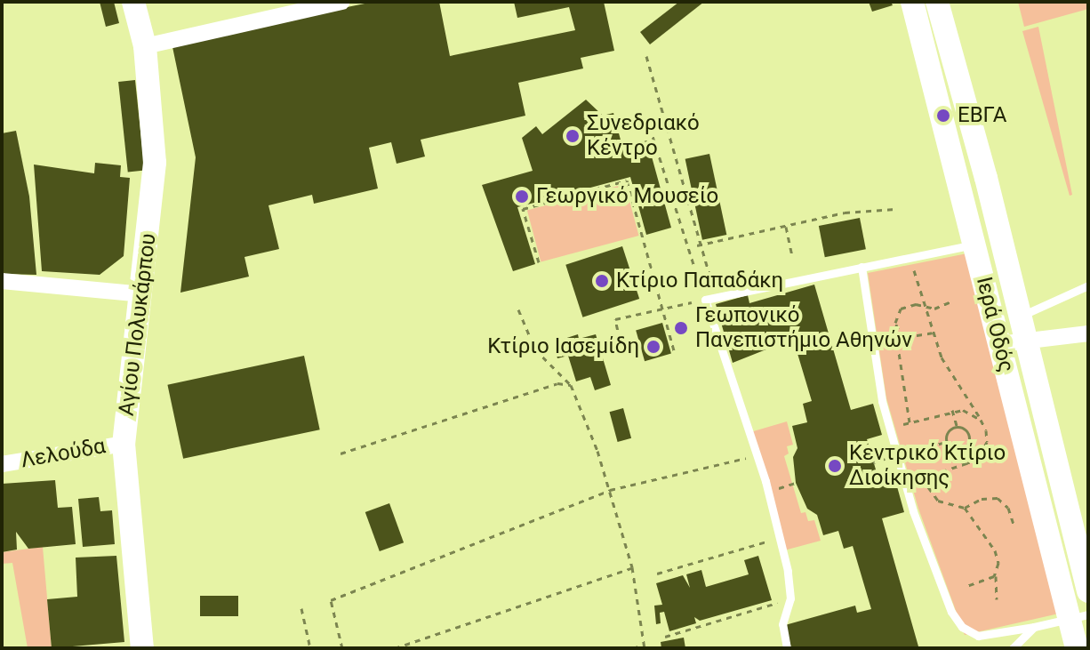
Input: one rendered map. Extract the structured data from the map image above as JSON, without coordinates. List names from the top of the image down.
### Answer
{
  "streets": {
    "main road": ["Αγίου Πολυκάρπου", "Ιερά Οδός"],
    "street": ["Λελούδα"]
  },
  "crossings": [
    ["Αγίου Πολυκάρπου", "Λελούδα"]
  ],
  "places": [
    "ΕΒΓΑ",
    "Συνεδριακό Κέντρο",
    "Γεωργικό Μουσείο",
    "Κτίριο Παπαδάκη",
    "Γεωπονικό Πανεπιστήμιο Αθηνών",
    "Κτίριο Ιασεμίδη",
    "Κεντρικό Κτίριο Διοίκησης"
  ]
}
